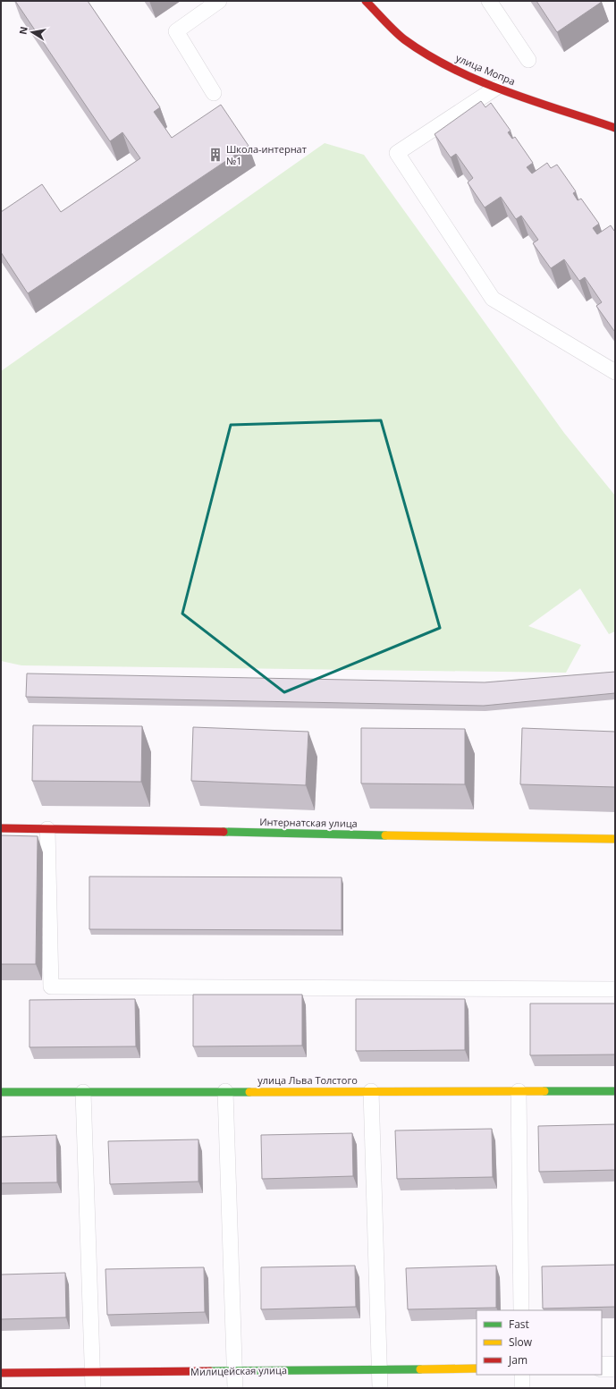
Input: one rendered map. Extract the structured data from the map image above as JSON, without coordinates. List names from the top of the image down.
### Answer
{
  "streets": {
    "street": [
      "улица Мопра",
      "Интернатская улица",
      "улица Льва Толстого",
      "Милицейская улица"
    ]
  },
  "places": {
    "building": ["Школа-интернат №1"]
  },
  "legend": ["Fast", "Slow", "Jam"],
  "north": "left"
}
